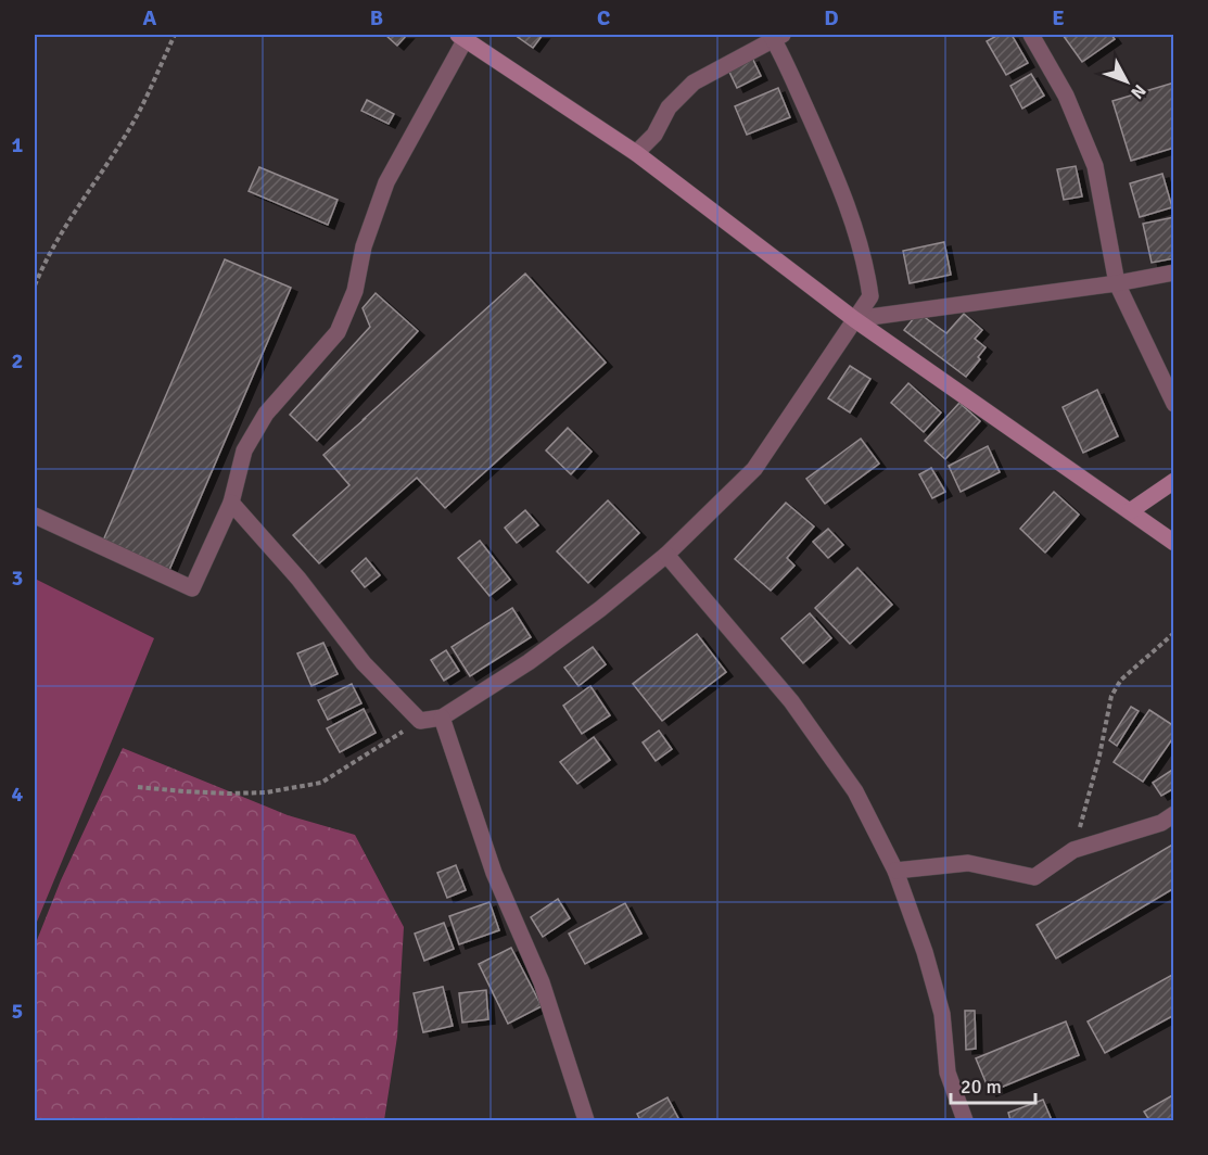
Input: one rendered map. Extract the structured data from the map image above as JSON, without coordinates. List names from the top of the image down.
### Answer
{
  "scale_bar": "20 m",
  "north": "bottom right",
  "grid": {
    "columns": [
      "A",
      "B",
      "C",
      "D",
      "E"
    ],
    "rows": [
      "1",
      "2",
      "3",
      "4",
      "5"
    ]
  }
}
